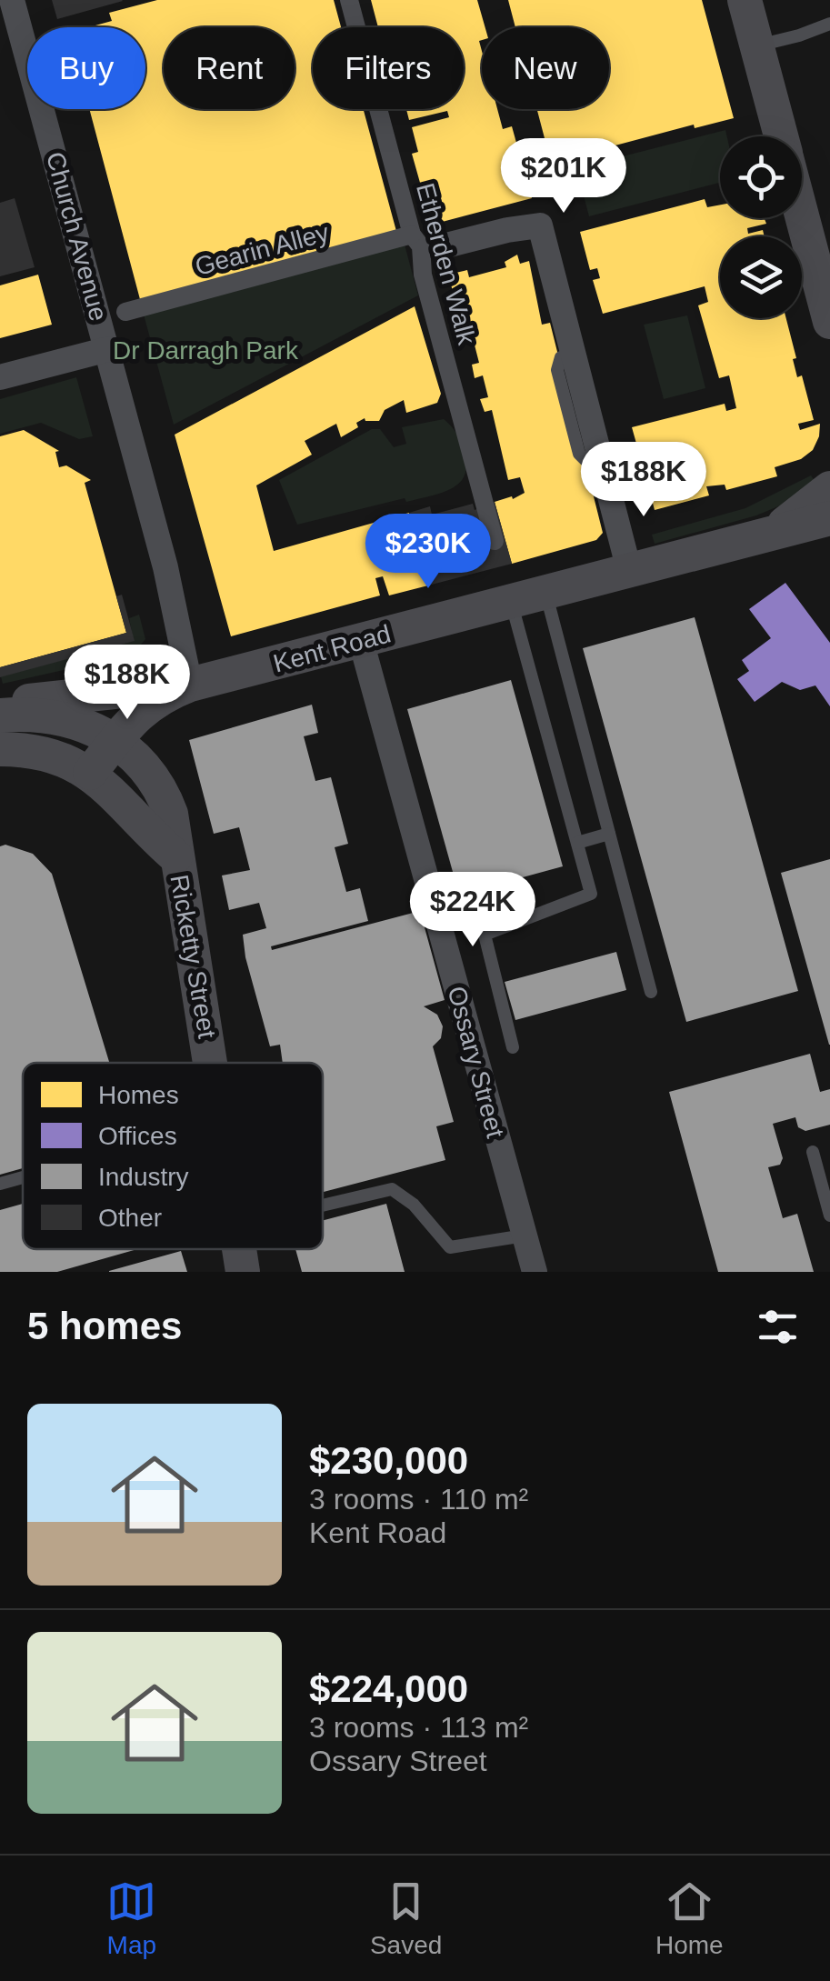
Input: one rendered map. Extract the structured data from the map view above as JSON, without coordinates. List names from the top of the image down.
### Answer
{
  "streets": {
    "main road": ["Kent Road", "Ricketty Street"],
    "street": [
      "Church Avenue",
      "Gearin Alley",
      "Etherden Walk",
      "Ossary Street"
    ]
  },
  "crossings": [
    ["Church Avenue", "Kent Road"],
    ["Gearin Alley", "Etherden Walk"],
    ["Kent Road", "Ricketty Street"],
    ["Kent Road", "Ossary Street"]
  ],
  "parks": ["Dr Darragh Park"],
  "legend": [
    "Homes",
    "Offices",
    "Industry",
    "Other"
  ],
  "page": {
    "chip": [
      "Buy",
      "Rent",
      "Filters",
      "New"
    ],
    "price": [
      "$201K",
      "$188K",
      "$230K",
      "$188K",
      "$224K"
    ],
    "heading": "5 homes",
    "list": [
      {
        "name": "$230,000",
        "note": "3 rooms · 110 m² · Kent Road"
      },
      {
        "name": "$224,000",
        "note": "3 rooms · 113 m² · Ossary Street"
      }
    ],
    "tabs": ["Map", "Saved", "Home"]
  }
}
